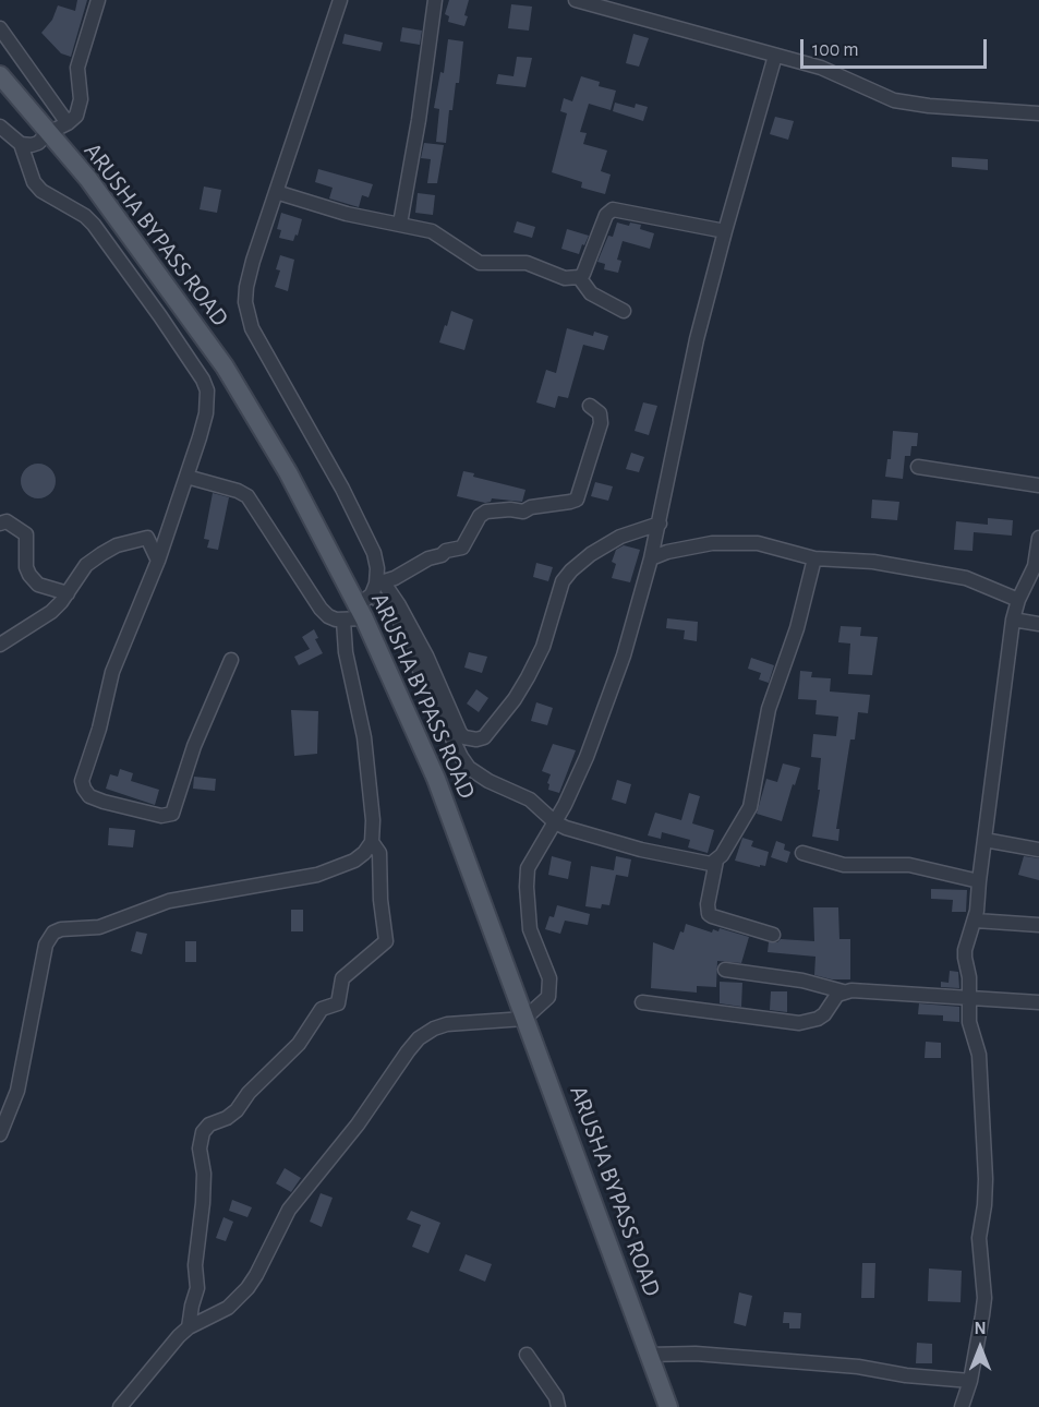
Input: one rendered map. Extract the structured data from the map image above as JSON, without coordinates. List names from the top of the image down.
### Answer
{
  "streets": {
    "main road": ["ARUSHA BYPASS ROAD"]
  },
  "scale_bar": "100 m",
  "north": "top"
}
